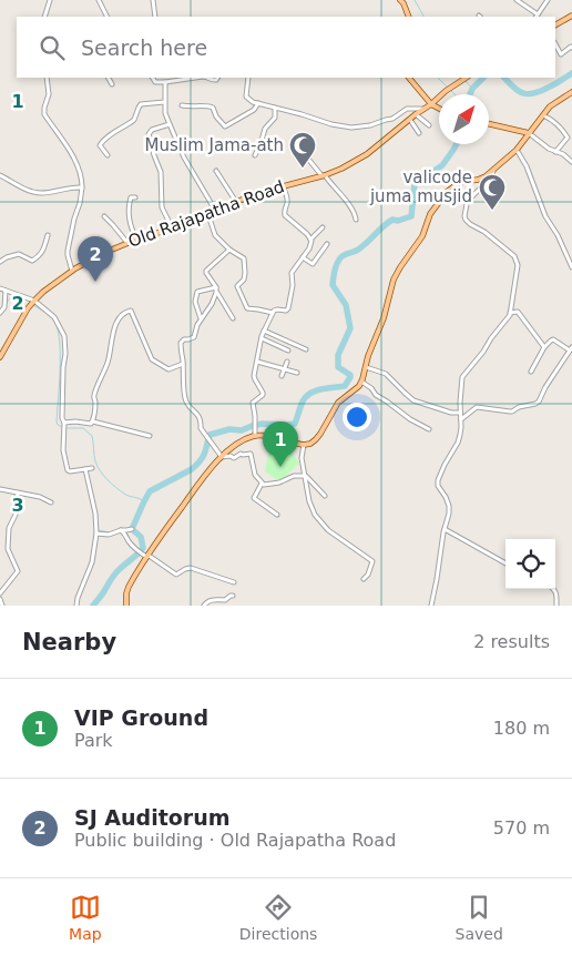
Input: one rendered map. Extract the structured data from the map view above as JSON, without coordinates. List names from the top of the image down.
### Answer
{
  "streets": {
    "main road": ["Old Rajapatha Road"]
  },
  "places": {
    "mosque": ["Muslim Jama-ath", "valicode juma musjid"]
  },
  "north": "top right",
  "page": {
    "search": "Search here",
    "pins": ["2", "1"],
    "heading": ["Nearby", "2 results"],
    "list": [
      {
        "mark": "1",
        "name": "VIP Ground",
        "note": "Park",
        "value": "180 m"
      },
      {
        "mark": "2",
        "name": "SJ Auditorum",
        "note": "Public building · Old Rajapatha Road",
        "value": "570 m"
      }
    ],
    "nav": ["Map", "Directions", "Saved"]
  },
  "grid": {
    "rows": ["1", "2", "3"]
  }
}
